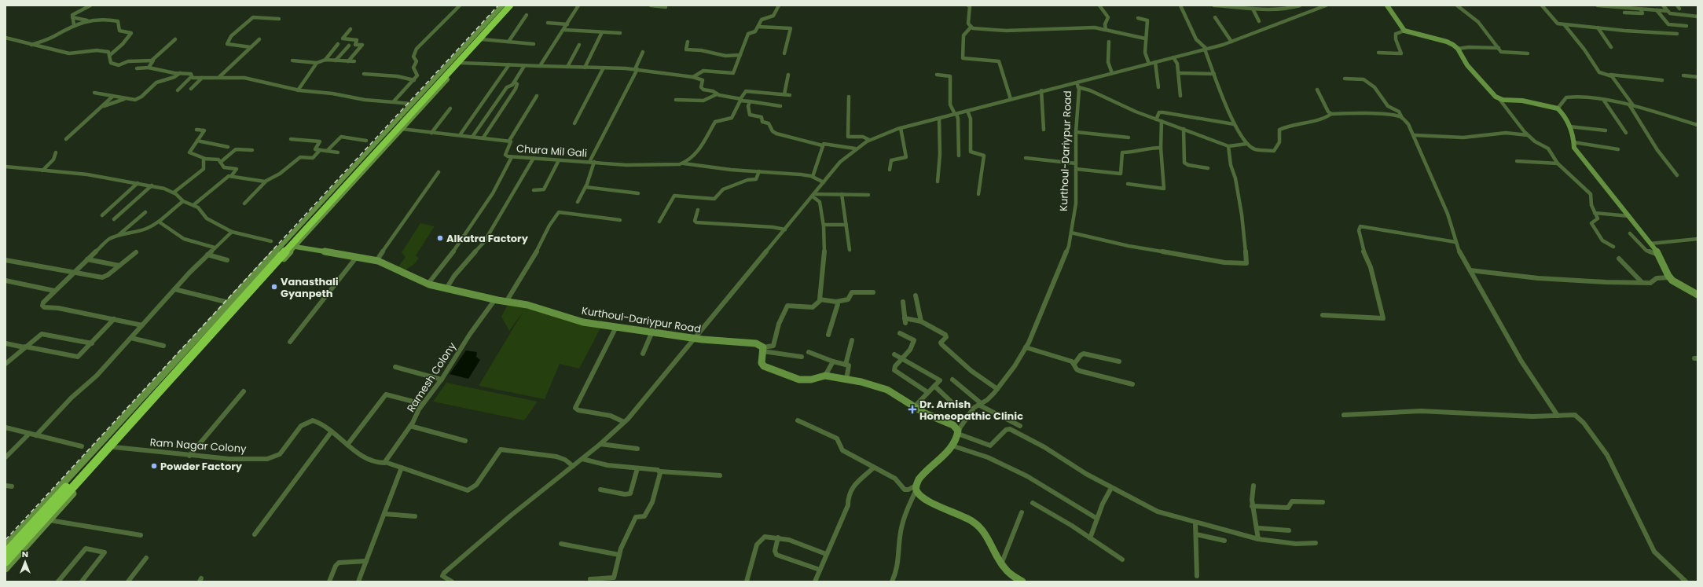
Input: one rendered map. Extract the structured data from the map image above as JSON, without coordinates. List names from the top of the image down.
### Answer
{
  "streets": {
    "street": [
      "Chura Mil Gali",
      "Kurthoul-Dariypur Road",
      "Ramesh Colony",
      "Ram Nagar Colony"
    ]
  },
  "crossings": [
    ["Kurthoul-Dariypur Road", "Ramesh Colony"],
    ["Ramesh Colony", "Ram Nagar Colony"]
  ],
  "places": {
    "other": ["Alkatra Factory", "Vanasthali Gyanpeth", "Powder Factory"],
    "health": ["Dr. Arnish Homeopathic Clinic"]
  },
  "north": "top"
}
